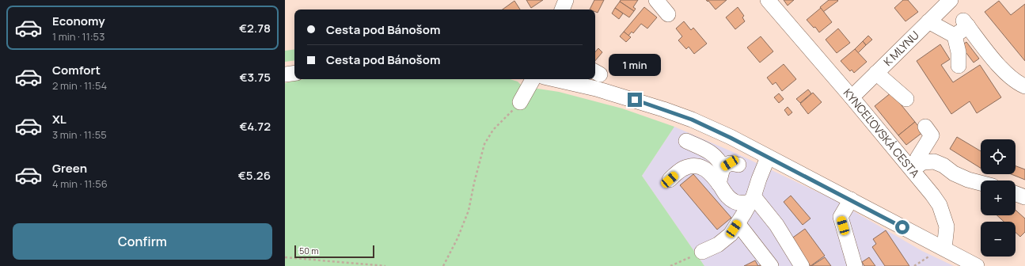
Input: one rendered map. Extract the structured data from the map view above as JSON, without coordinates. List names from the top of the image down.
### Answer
{
  "streets": {
    "street": ["K MLYNU", "KYNCEĽOVSKÁ CESTA"]
  },
  "crossings": [
    ["K MLYNU", "KYNCEĽOVSKÁ CESTA"]
  ],
  "scale_bar": "50 m",
  "page": {
    "list": [
      {
        "name": "Economy",
        "note": "1 min · 11:53",
        "value": "€2.78"
      },
      {
        "name": "Comfort",
        "note": "2 min · 11:54",
        "value": "€3.75"
      },
      {
        "name": "XL",
        "note": "3 min · 11:55",
        "value": "€4.72"
      },
      {
        "name": "Green",
        "note": "4 min · 11:56",
        "value": "€5.26"
      }
    ],
    "banner": ["Cesta pod Bánošom", "Cesta pod Bánošom"],
    "bubble": "1 min",
    "map_buttons": ["+", "−"],
    "buttons": "Confirm",
    "scale": "50 m"
  }
}
